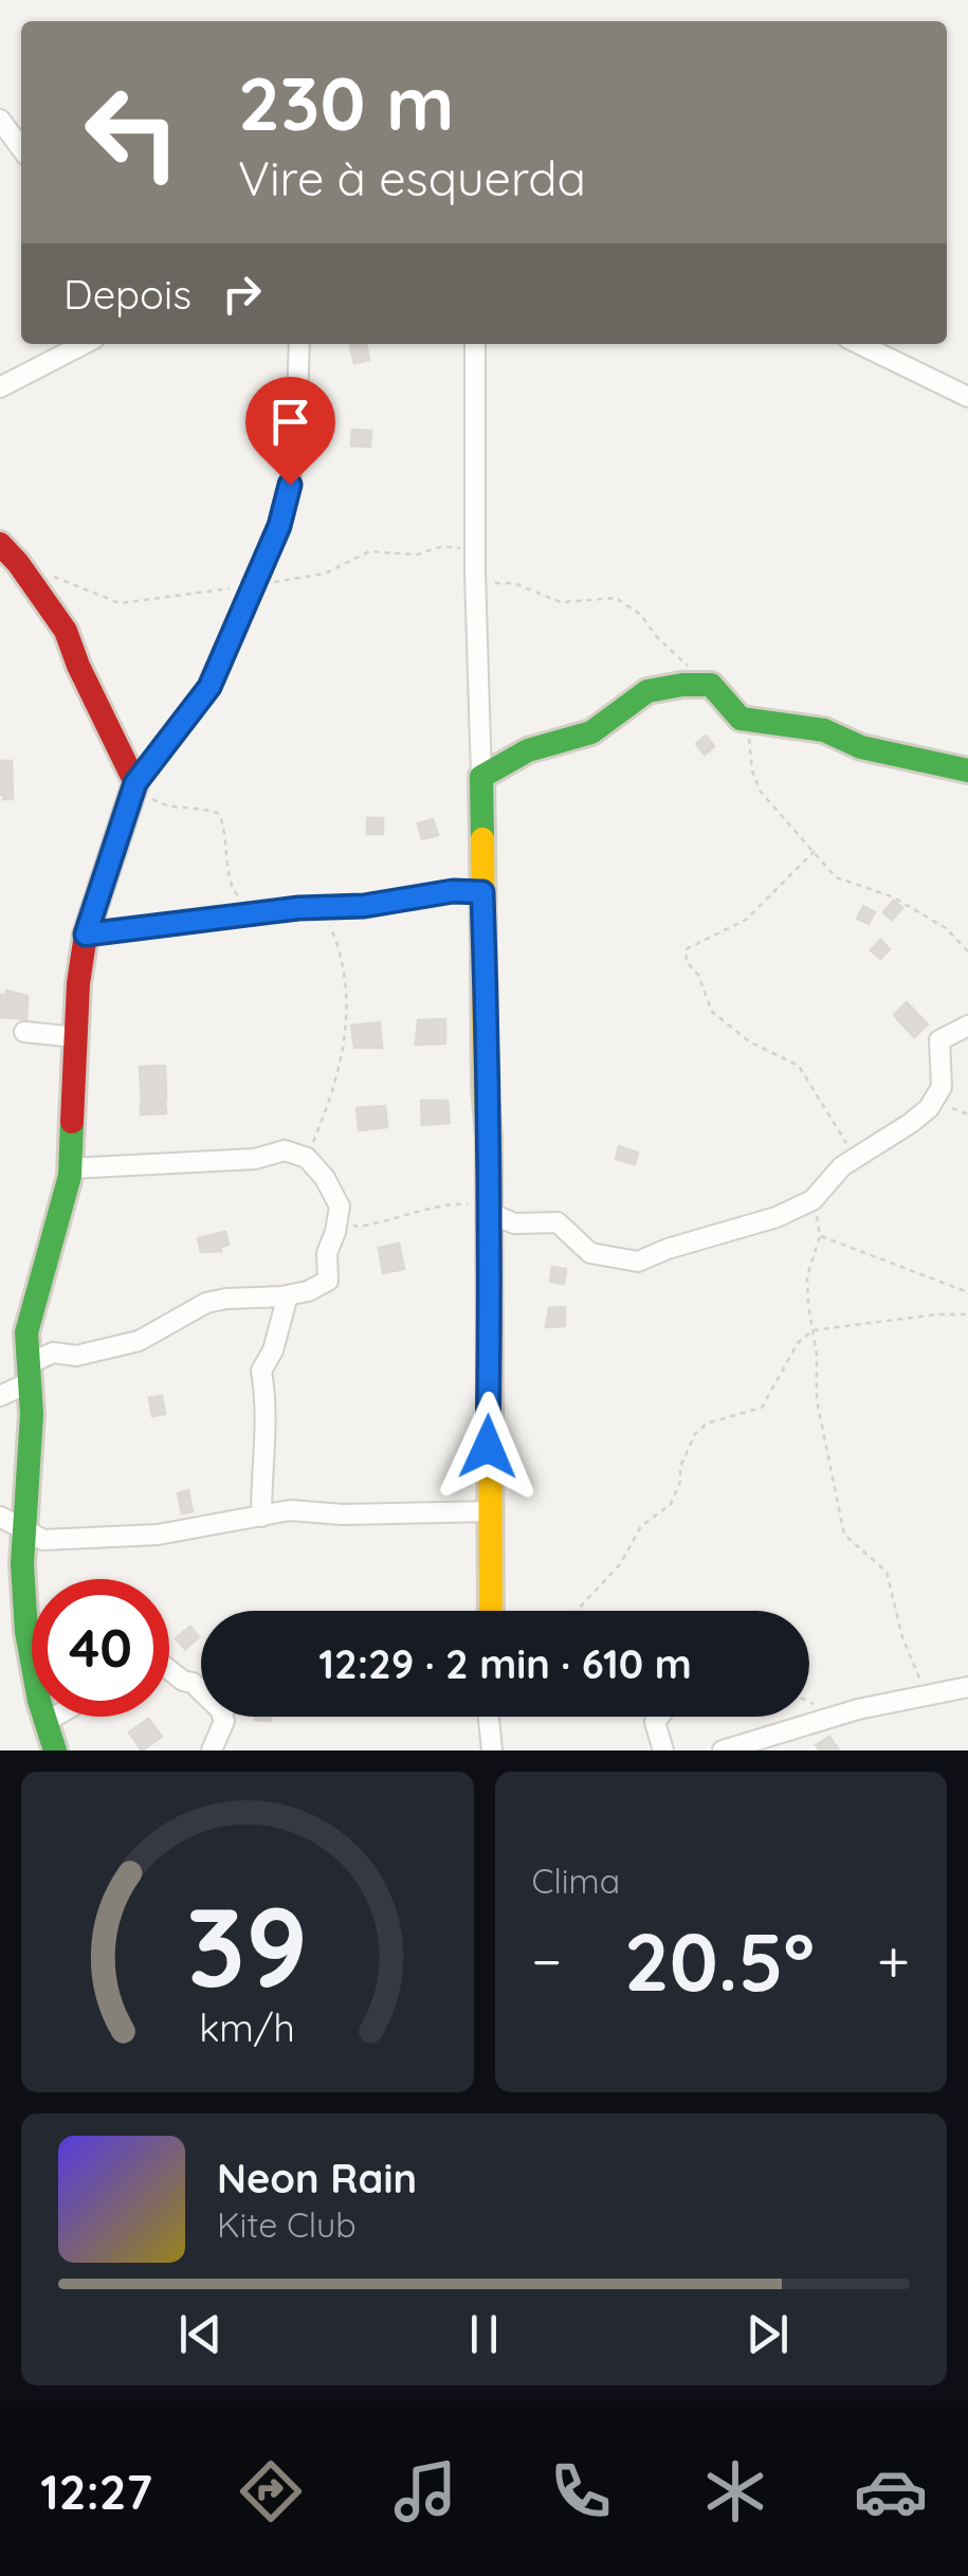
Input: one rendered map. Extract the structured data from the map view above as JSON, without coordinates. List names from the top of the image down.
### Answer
{
  "page": {
    "turn": ["230 m", "Vire à esquerda"],
    "then": "Depois",
    "limit": "40",
    "trip": "12:29 · 2 min · 610 m",
    "tile": "Clima",
    "heat": ["−", "20.5°", "+"],
    "song": ["Neon Rain", "Kite Club"],
    "tabs": "12:27",
    "gauge": ["39", "km/h"]
  }
}
